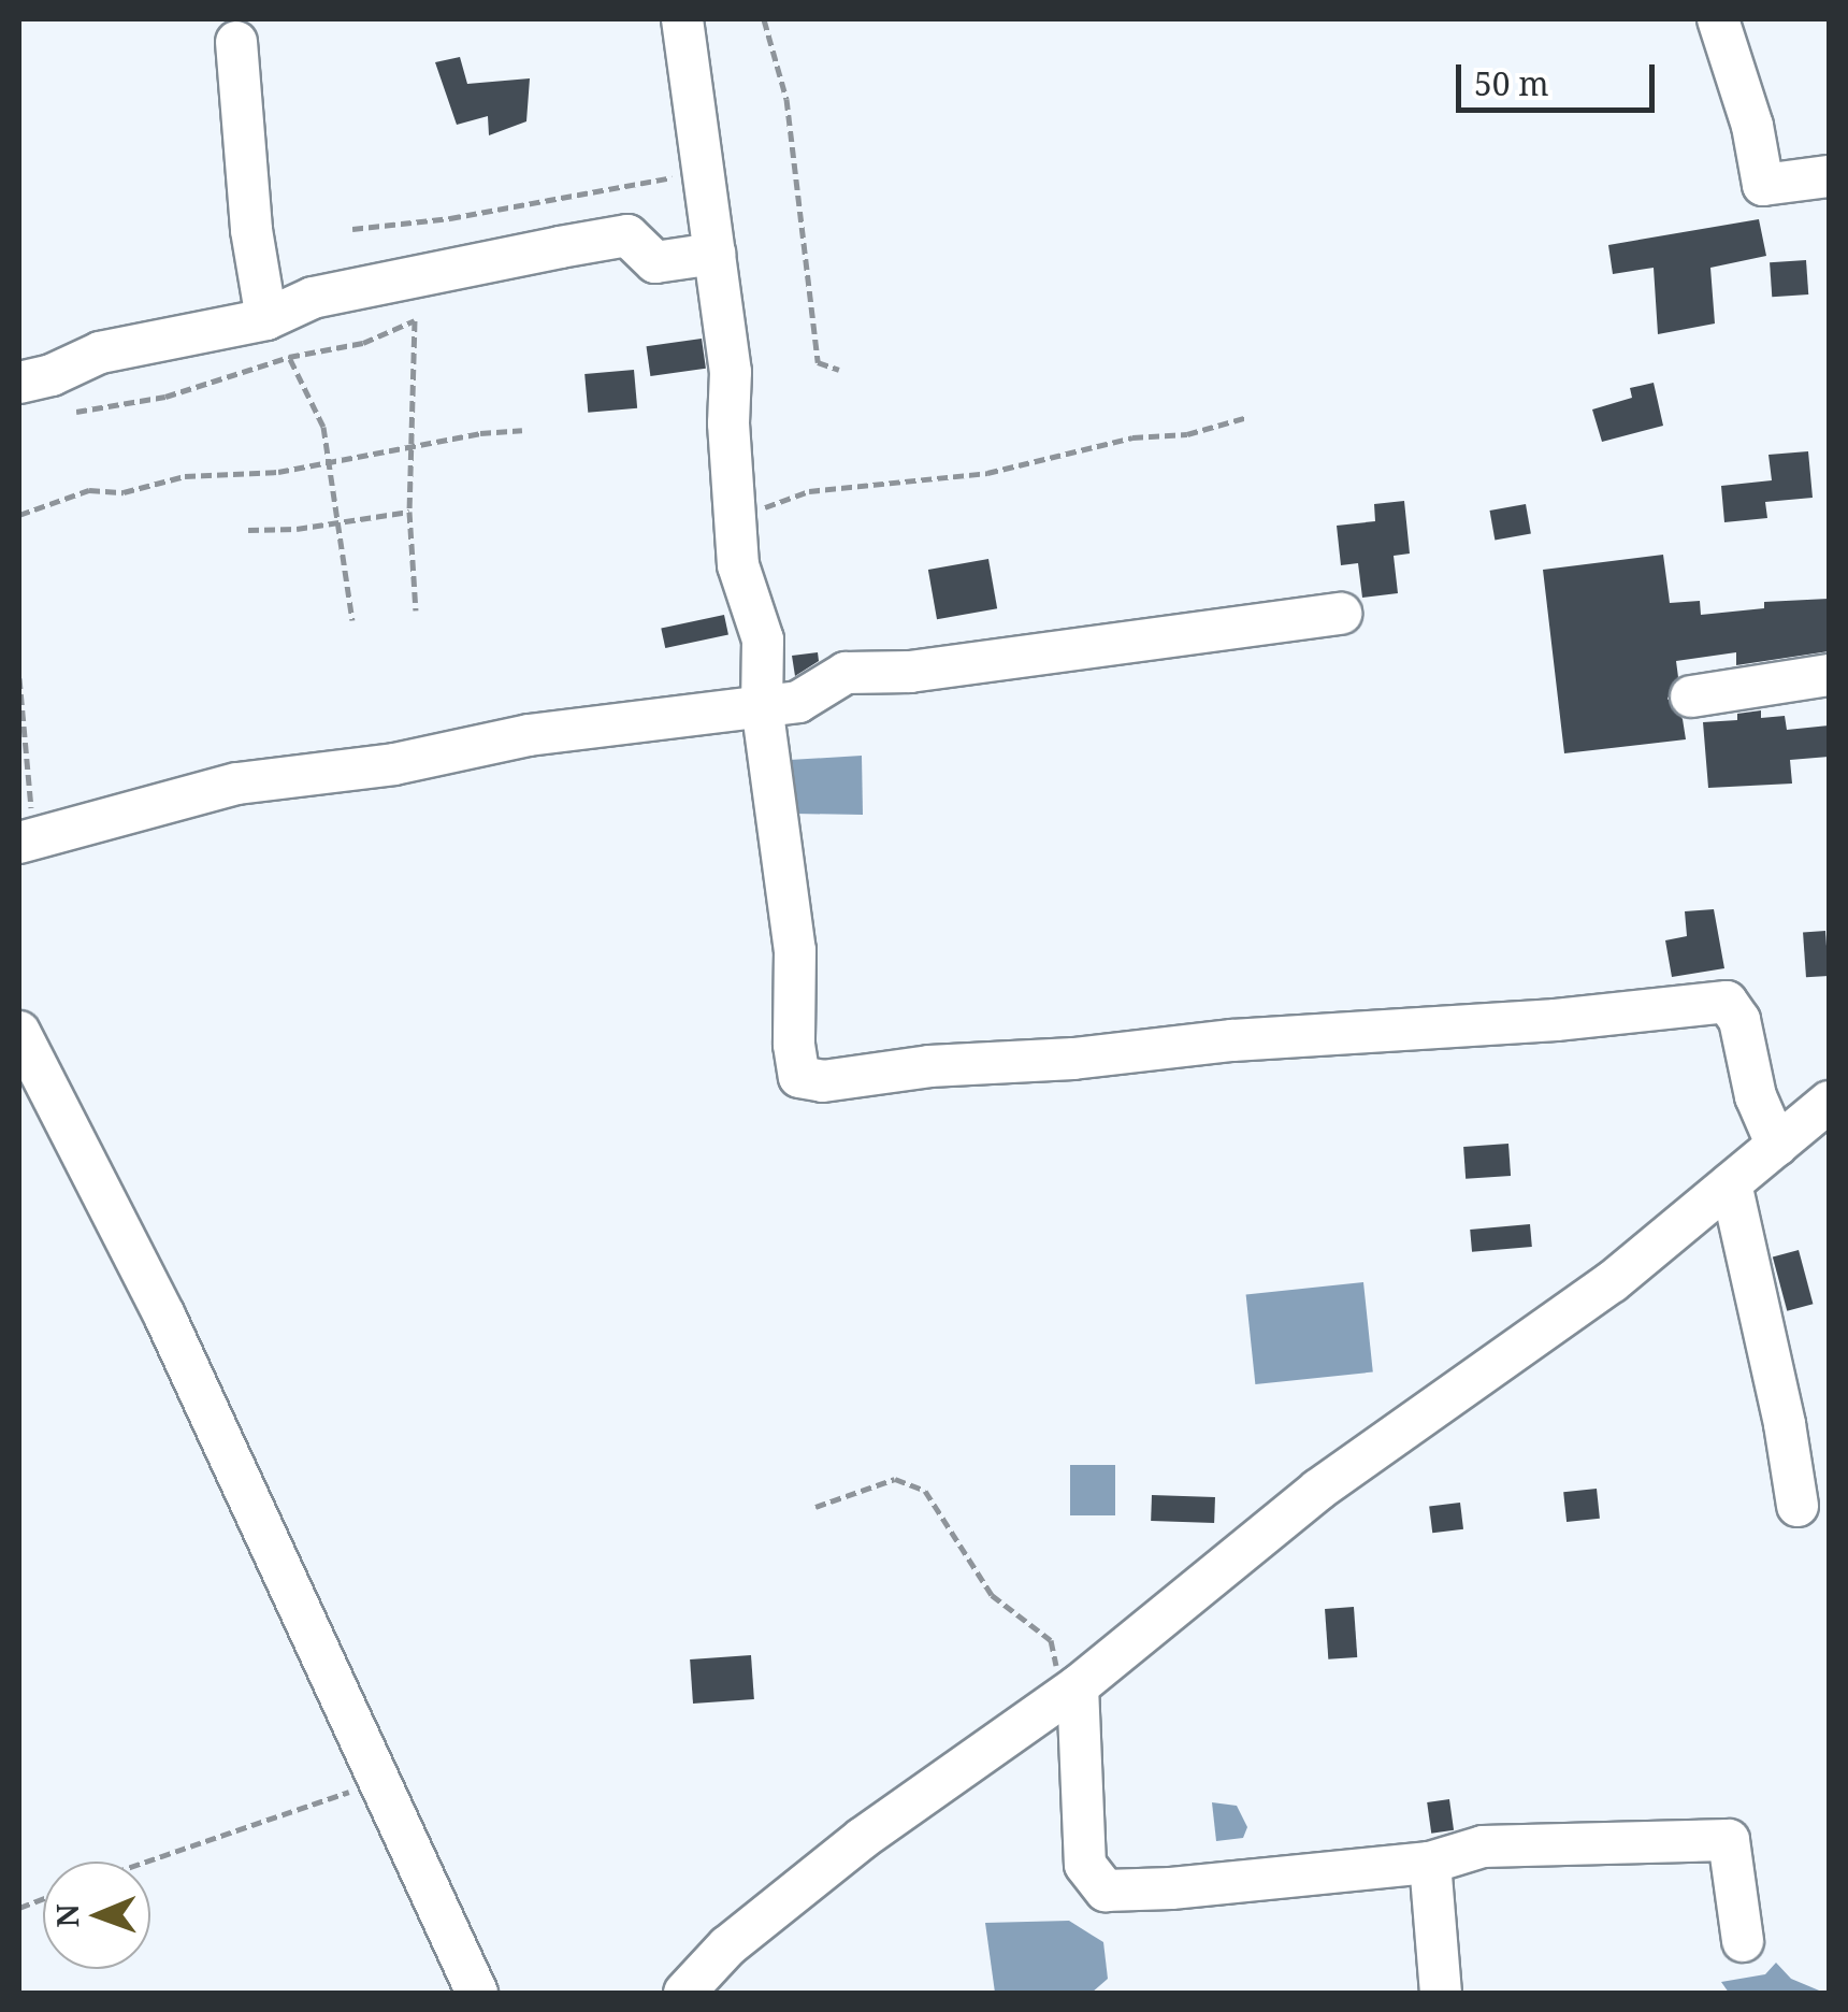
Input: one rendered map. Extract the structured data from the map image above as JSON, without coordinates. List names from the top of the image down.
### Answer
{
  "scale_bar": "50 m",
  "north": "left"
}
